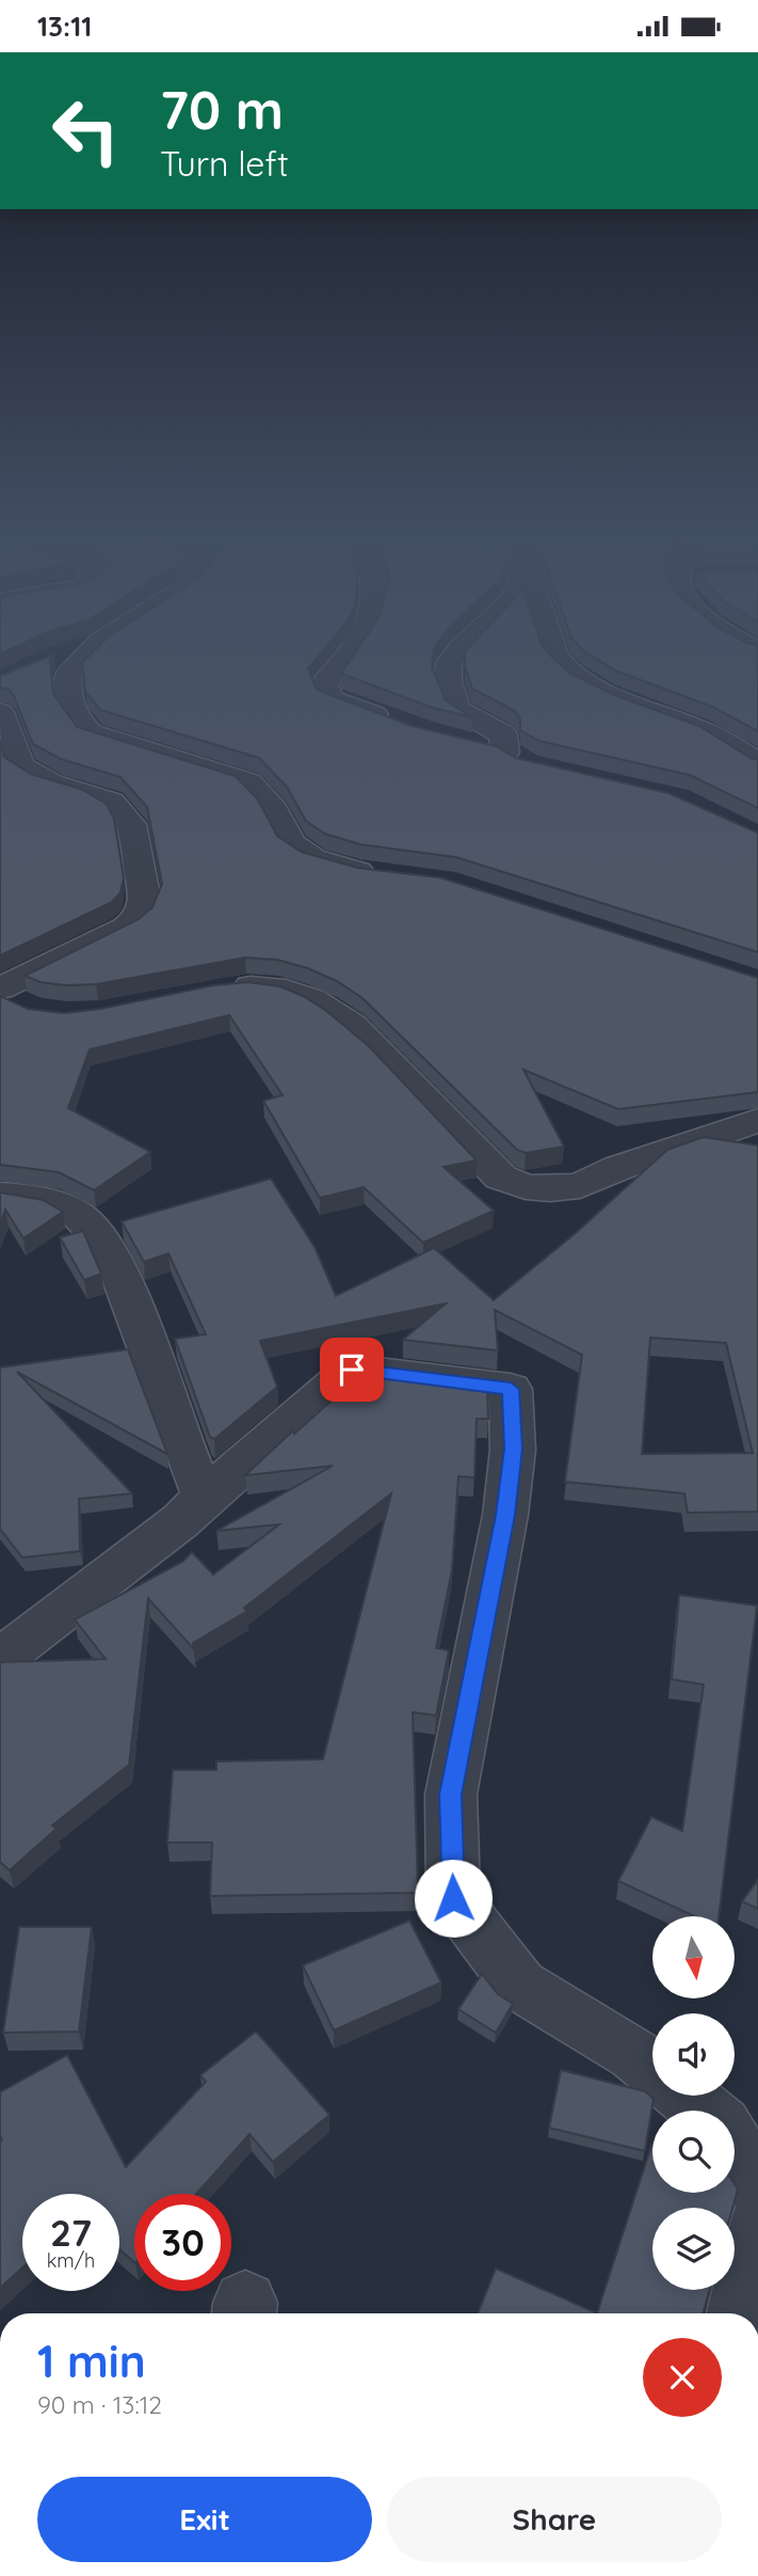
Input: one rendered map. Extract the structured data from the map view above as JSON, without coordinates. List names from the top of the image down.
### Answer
{
  "north": "bottom",
  "page": {
    "status": "13:11",
    "turn": ["70 m", "Turn left"],
    "speed": "27 km/h",
    "limit": "30",
    "heading": ["1 min", "90 m · 13:12"],
    "buttons": ["Exit", "Share"]
  }
}
